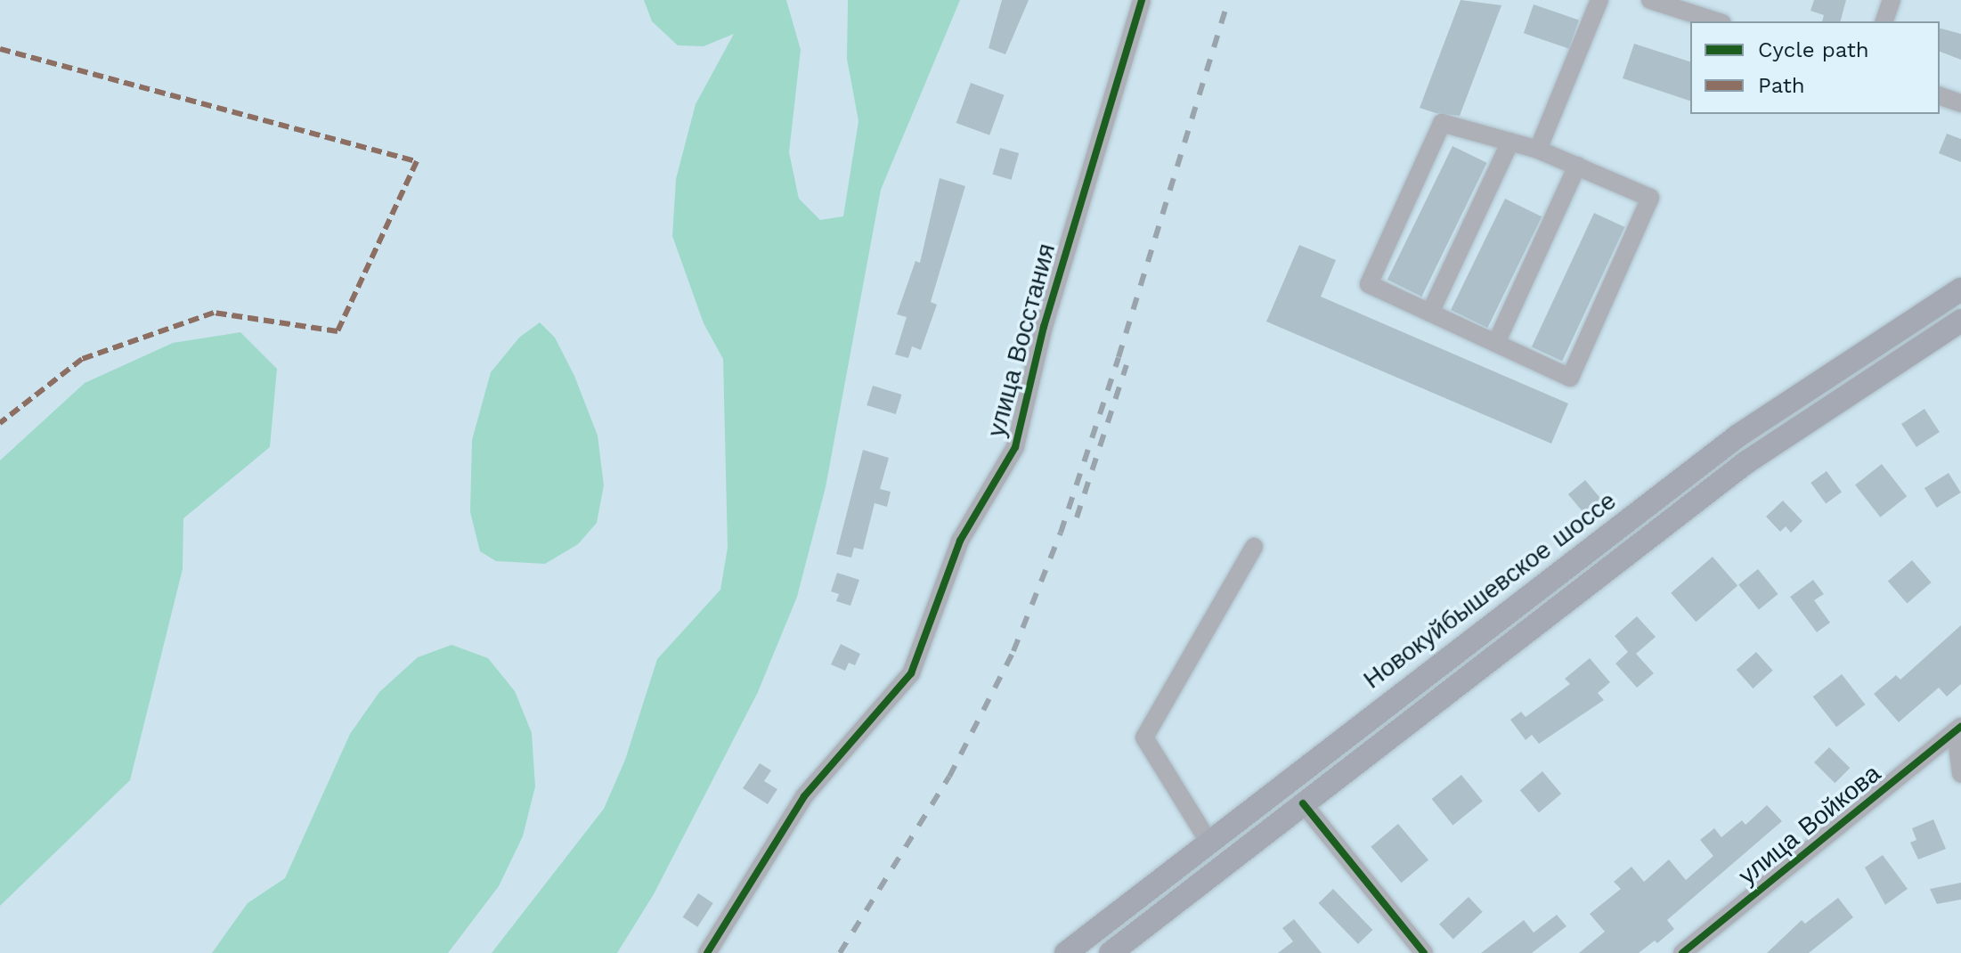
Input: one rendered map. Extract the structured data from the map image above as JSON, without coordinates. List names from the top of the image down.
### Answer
{
  "streets": {
    "main road": ["Новокуйбышевское шоссе"],
    "street": ["улица Восстания", "улица Войкова"]
  },
  "legend": ["Cycle path", "Path"]
}
